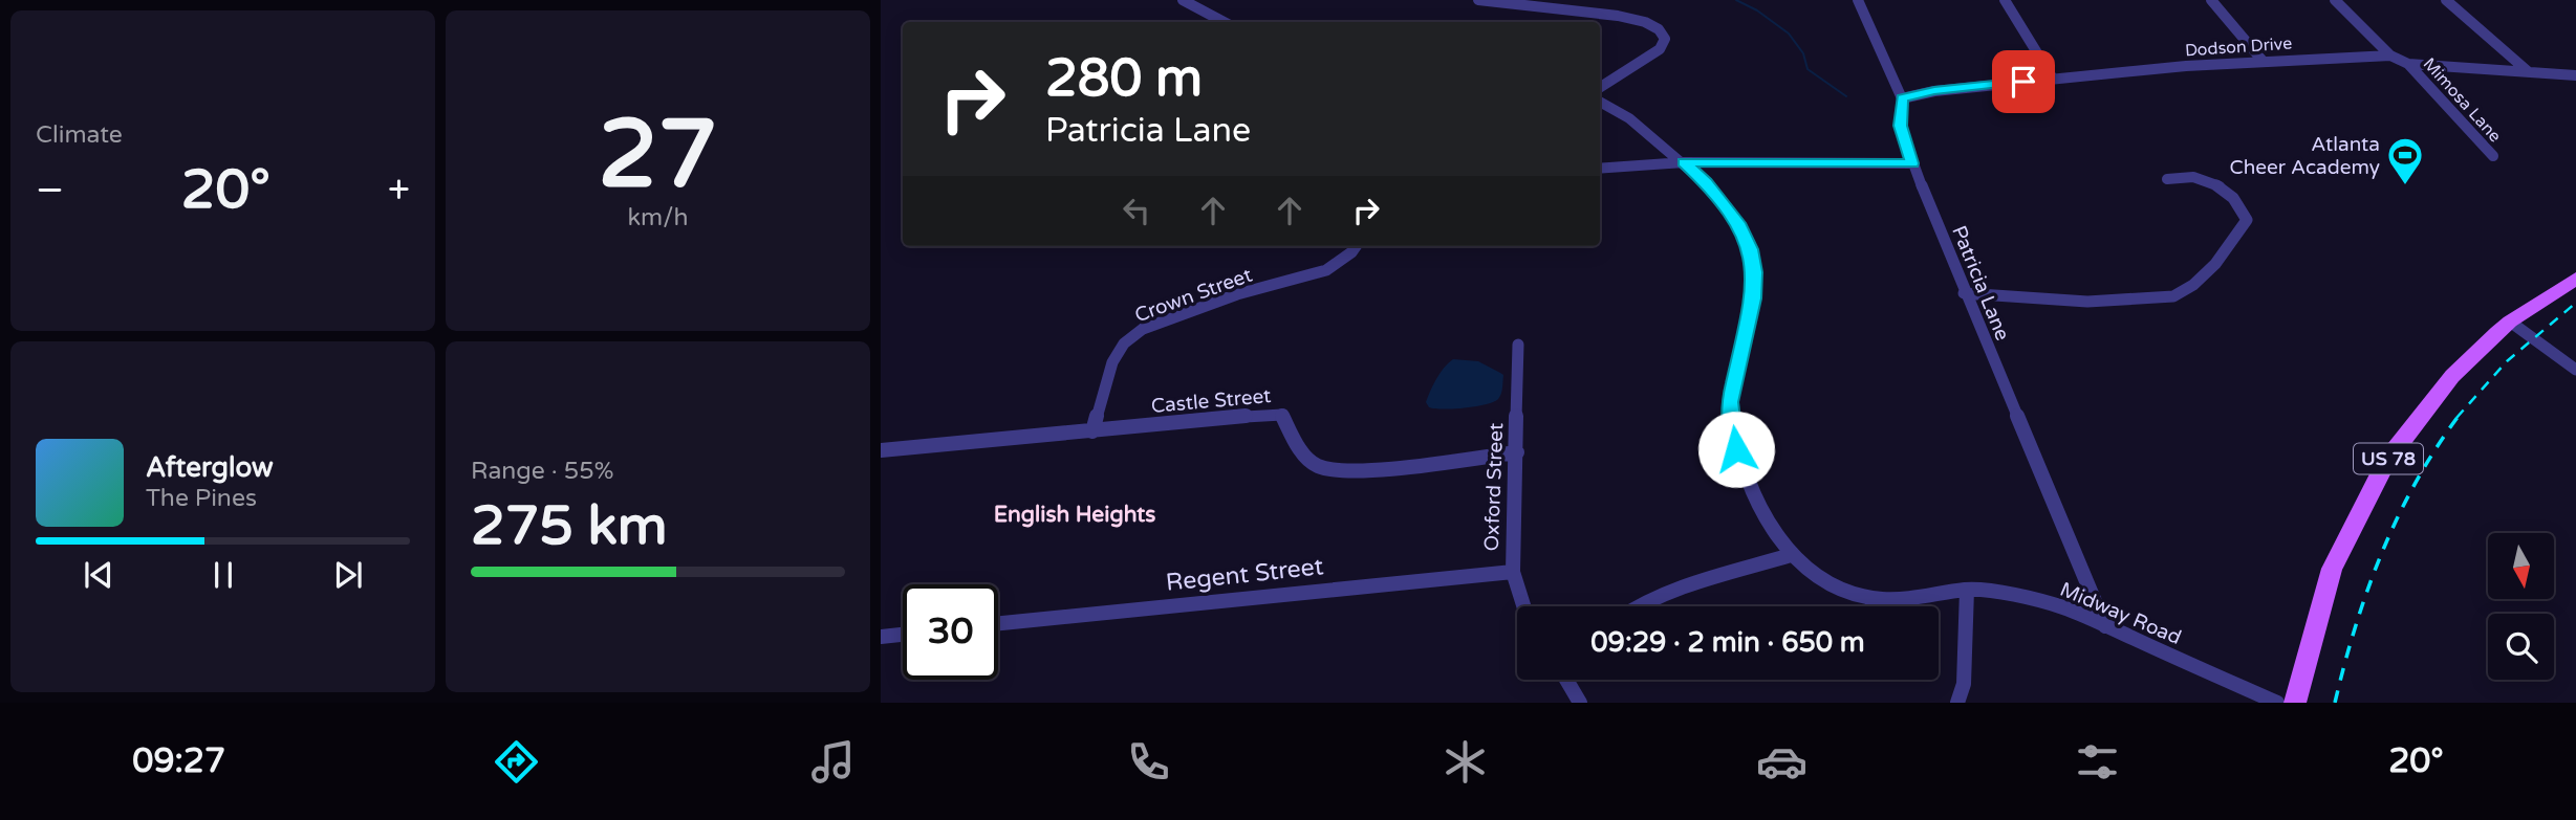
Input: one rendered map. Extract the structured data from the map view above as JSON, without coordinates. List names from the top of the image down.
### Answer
{
  "streets": {
    "main road": ["US 78"],
    "street": [
      "Dodson Drive",
      "Mimosa Lane",
      "Patricia Lane",
      "Crown Street",
      "Castle Street",
      "Oxford Street",
      "Regent Street",
      "Midway Road"
    ]
  },
  "crossings": [
    ["Dodson Drive", "Mimosa Lane"],
    ["Dodson Drive", "Patricia Lane"],
    ["Patricia Lane", "Midway Road"],
    ["Crown Street", "Castle Street"],
    ["Castle Street", "Oxford Street"],
    ["Oxford Street", "Regent Street"]
  ],
  "districts": ["English Heights"],
  "places": {
    "sports": ["Atlanta Cheer Academy"]
  },
  "north": "bottom",
  "page": {
    "tile": [
      "Climate",
      ["27", "km/h"],
      ["Range · 55%", "275 km"]
    ],
    "turn": ["280 m", "Patricia Lane"],
    "heat": ["−", "20°", "+"],
    "song": ["Afterglow", "The Pines"],
    "limit": "30",
    "trip": "09:29 · 2 min · 650 m",
    "tabs": ["09:27", "20°"]
  }
}
